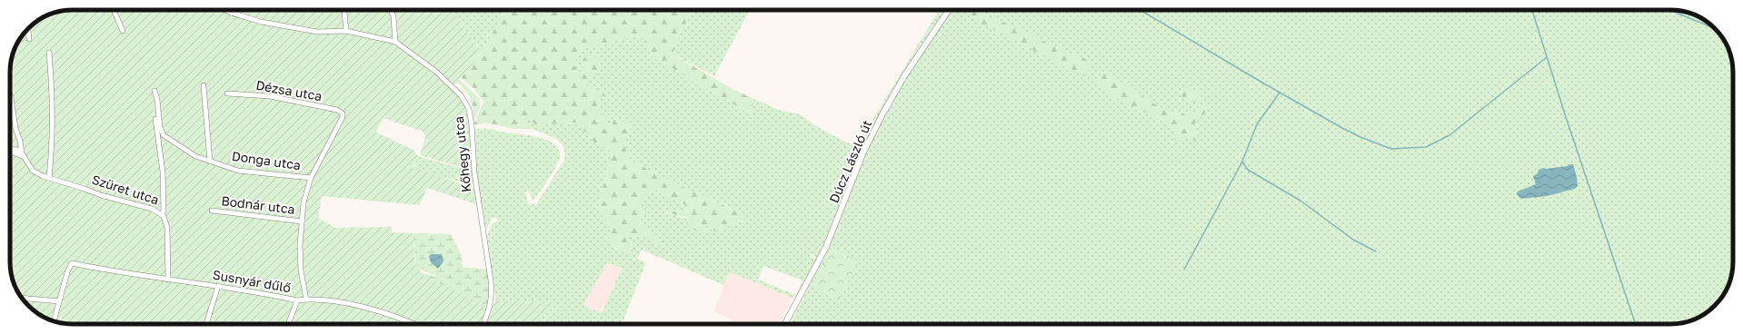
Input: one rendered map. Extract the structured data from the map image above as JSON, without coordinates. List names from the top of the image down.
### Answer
{
  "streets": {
    "street": [
      "Dézsa utca",
      "Kőhegy utca",
      "Donga utca",
      "Dúcz László út",
      "Szüret utca",
      "Bodnár utca",
      "Susnyár dűlő"
    ]
  },
  "crossings": [
    ["Dézsa utca", "Donga utca"],
    ["Szüret utca", "Susnyár dűlő"]
  ]
}
